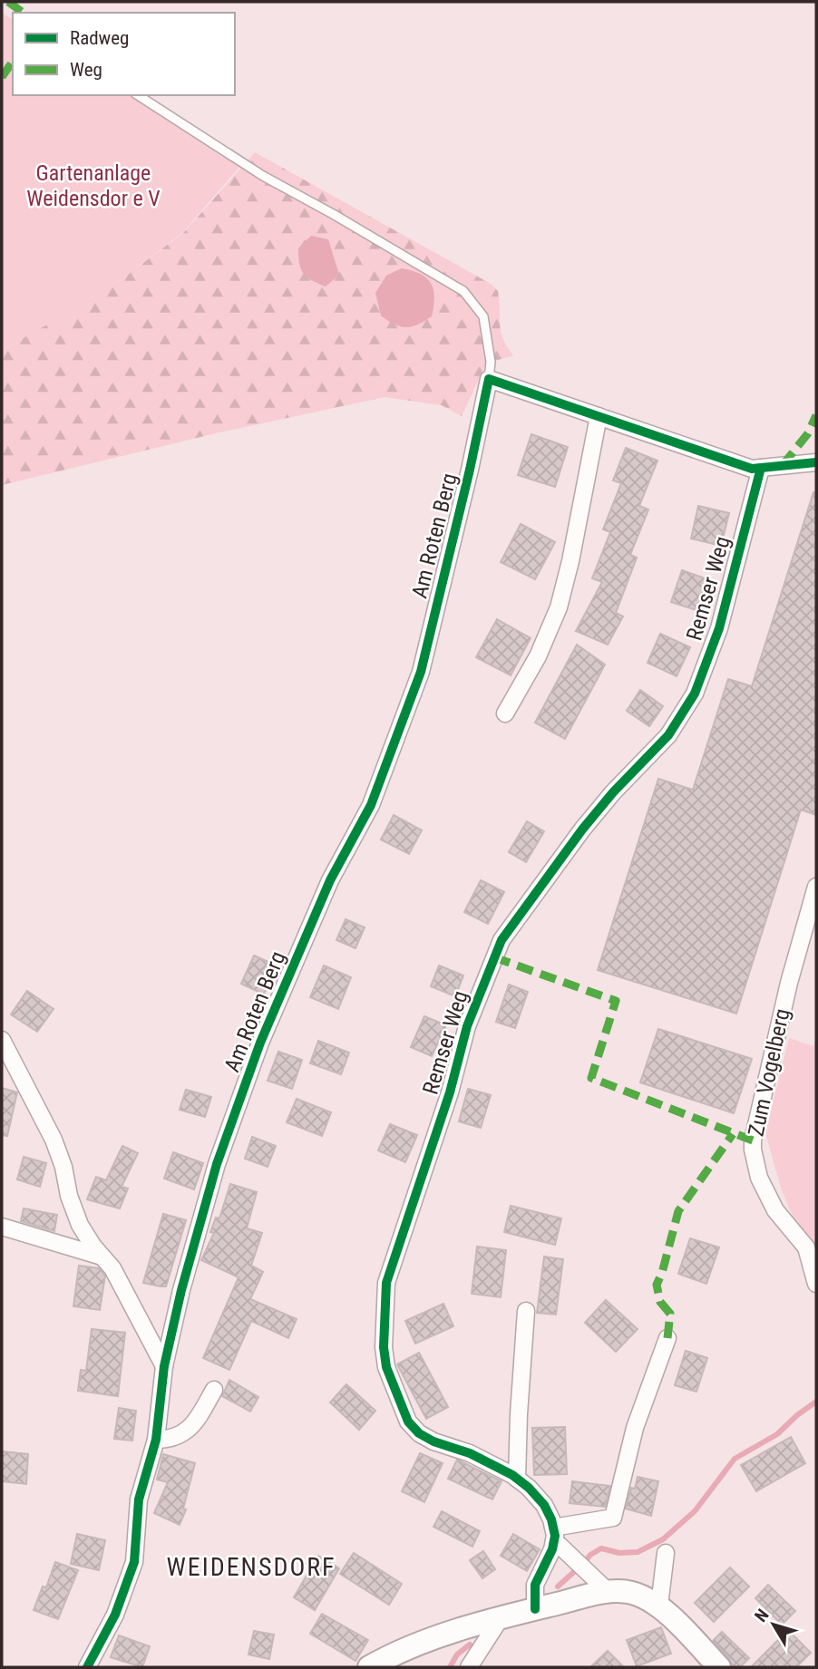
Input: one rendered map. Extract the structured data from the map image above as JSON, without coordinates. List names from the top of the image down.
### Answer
{
  "streets": {
    "street": ["Am Roten Berg", "Remser Weg", "Zum Vogelberg"]
  },
  "districts": ["WEIDENSDORF"],
  "parks": ["Gartenanlage Weidensdor e V"],
  "legend": ["Radweg", "Weg"],
  "north": "top left"
}
